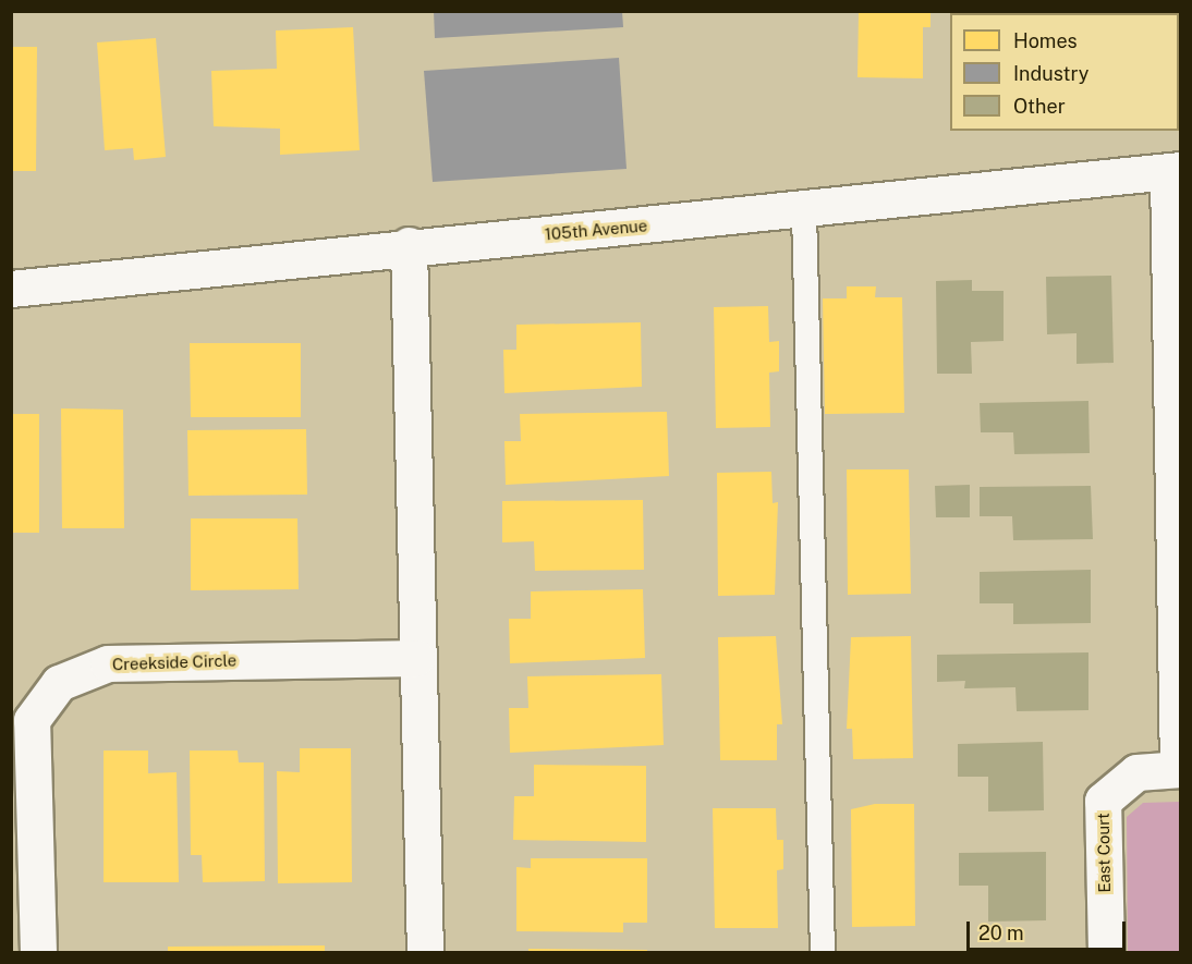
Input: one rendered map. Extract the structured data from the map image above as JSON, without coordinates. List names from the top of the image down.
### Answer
{
  "streets": {
    "street": ["105th Avenue", "Creekside Circle", "East Court"]
  },
  "crossings": [
    ["105th Avenue", "East Court"]
  ],
  "legend": ["Homes", "Industry", "Other"],
  "scale_bar": "20 m"
}
